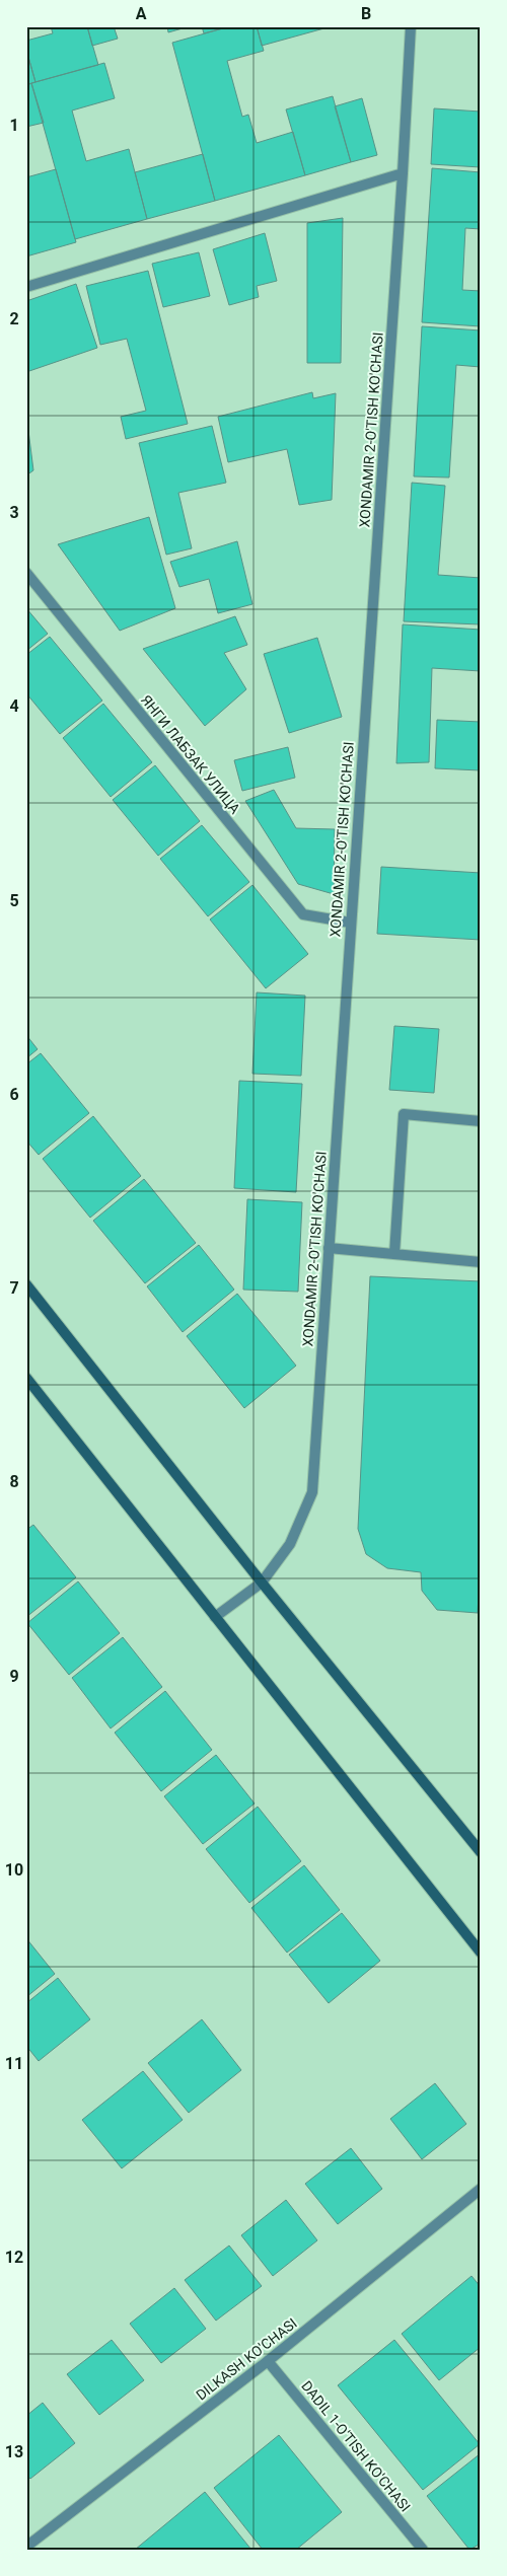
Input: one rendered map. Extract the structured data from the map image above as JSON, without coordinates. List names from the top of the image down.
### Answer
{
  "streets": {
    "street": [
      "XONDAMIR 2-O'TISH KO'CHASI",
      "ЯНГИ ЛАБЗАК УЛИЦА",
      "DILKASH KO'CHASI",
      "DADIL 1-O'TISH KO'CHASI"
    ]
  },
  "crossings": [
    ["XONDAMIR 2-O'TISH KO'CHASI", "ЯНГИ ЛАБЗАК УЛИЦА"],
    ["DILKASH KO'CHASI", "DADIL 1-O'TISH KO'CHASI"]
  ],
  "grid": {
    "columns": ["A", "B"],
    "rows": [
      "1",
      "2",
      "3",
      "4",
      "5",
      "6",
      "7",
      "8",
      "9",
      "10",
      "11",
      "12",
      "13"
    ]
  }
}
